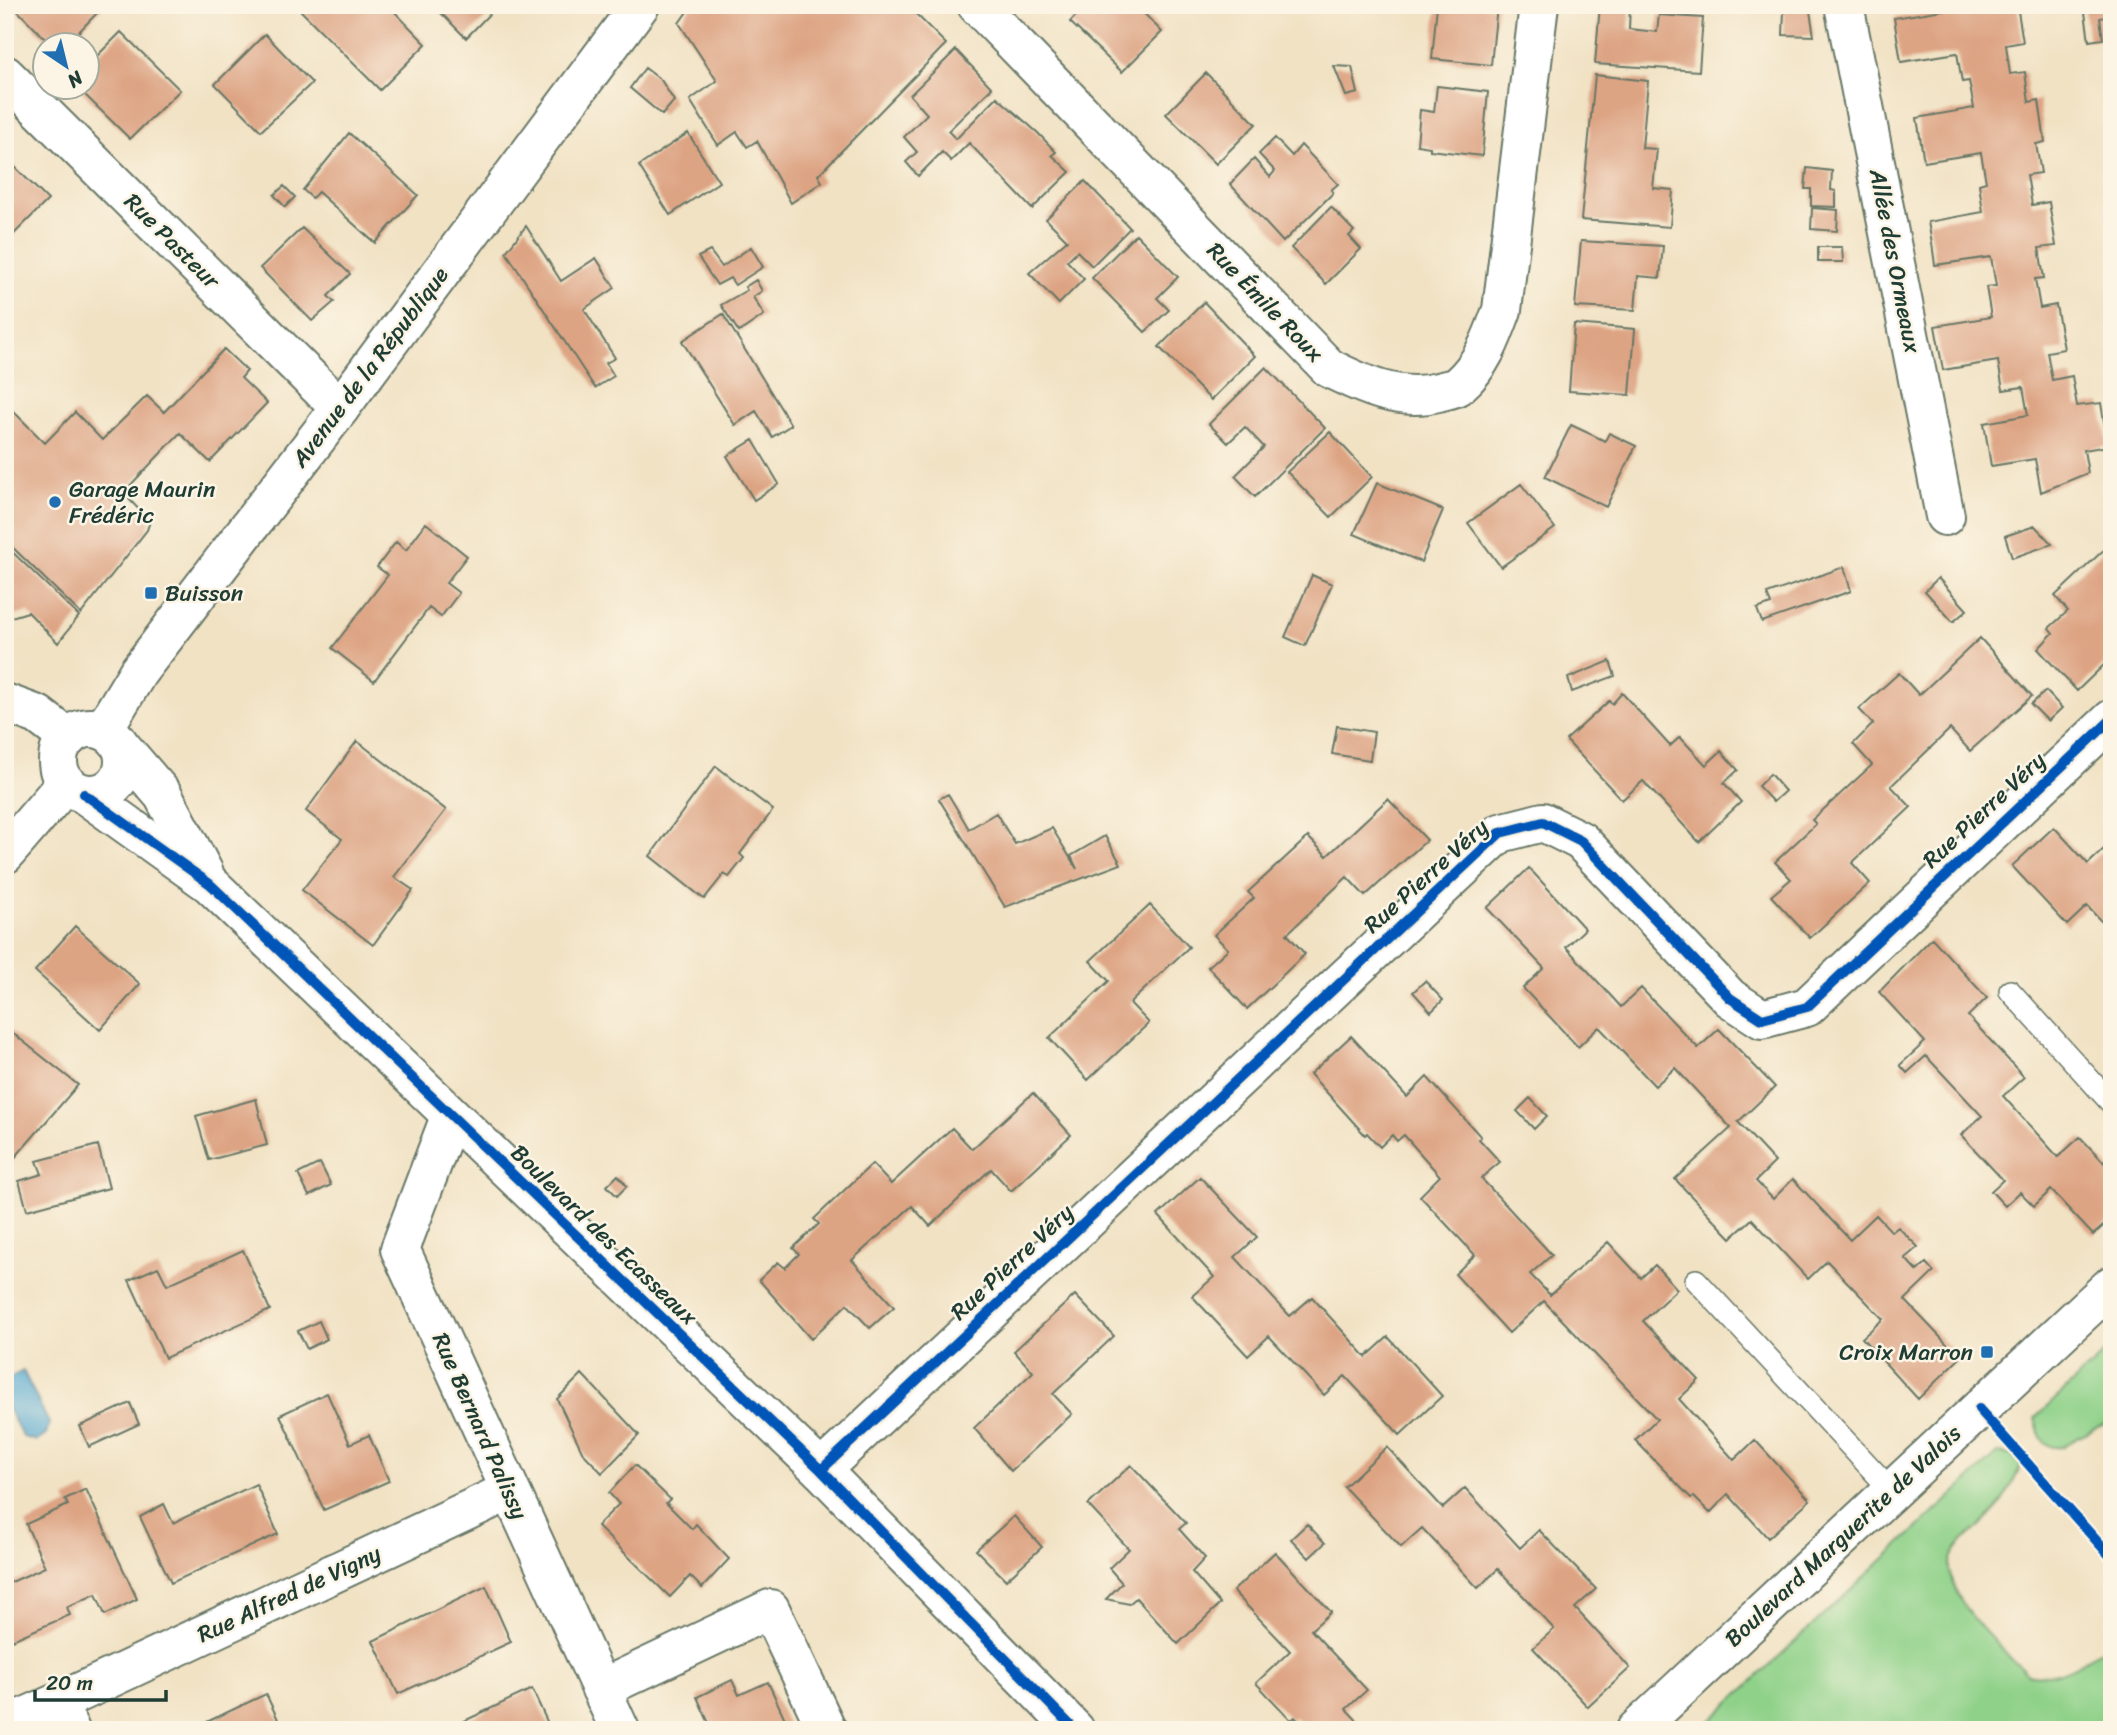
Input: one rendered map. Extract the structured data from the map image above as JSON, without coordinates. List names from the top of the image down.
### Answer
{
  "streets": {
    "street": [
      "Rue Pasteur",
      "Allée des Ormeaux",
      "Rue Émile Roux",
      "Avenue de la République",
      "Rue Pierre Véry",
      "Boulevard des Ecasseaux",
      "Rue Bernard Palissy",
      "Boulevard Marguerite de Valois",
      "Rue Alfred de Vigny"
    ]
  },
  "crossings": [
    ["Rue Pasteur", "Avenue de la République"],
    ["Avenue de la République", "Boulevard des Ecasseaux"],
    ["Rue Pierre Véry", "Boulevard des Ecasseaux"],
    ["Boulevard des Ecasseaux", "Rue Bernard Palissy"],
    ["Rue Bernard Palissy", "Rue Alfred de Vigny"]
  ],
  "places": {
    "other": ["Garage Maurin Frédéric"],
    "transit": ["Buisson", "Croix Marron"]
  },
  "scale_bar": "20 m",
  "north": "bottom right"
}
